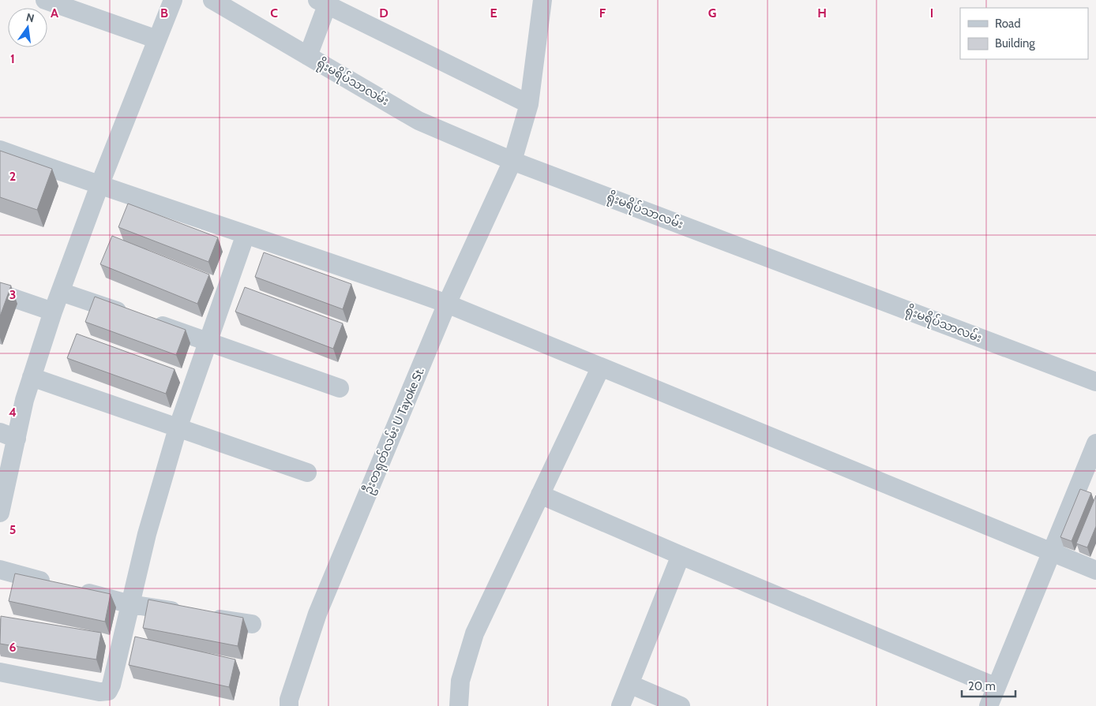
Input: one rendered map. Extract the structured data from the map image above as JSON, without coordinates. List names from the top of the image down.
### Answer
{
  "streets": {
    "street": ["ရိုးမရိပ်သာလမ်း", "ဦးတရုတ်လမ်း U Tayoke St."]
  },
  "crossings": [
    ["ရိုးမရိပ်သာလမ်း", "ဦးတရုတ်လမ်း U Tayoke St."]
  ],
  "legend": ["Road", "Building"],
  "scale_bar": "20 m",
  "north": "top",
  "grid": {
    "columns": [
      "A",
      "B",
      "C",
      "D",
      "E",
      "F",
      "G",
      "H",
      "I"
    ],
    "rows": [
      "1",
      "2",
      "3",
      "4",
      "5",
      "6"
    ]
  }
}
